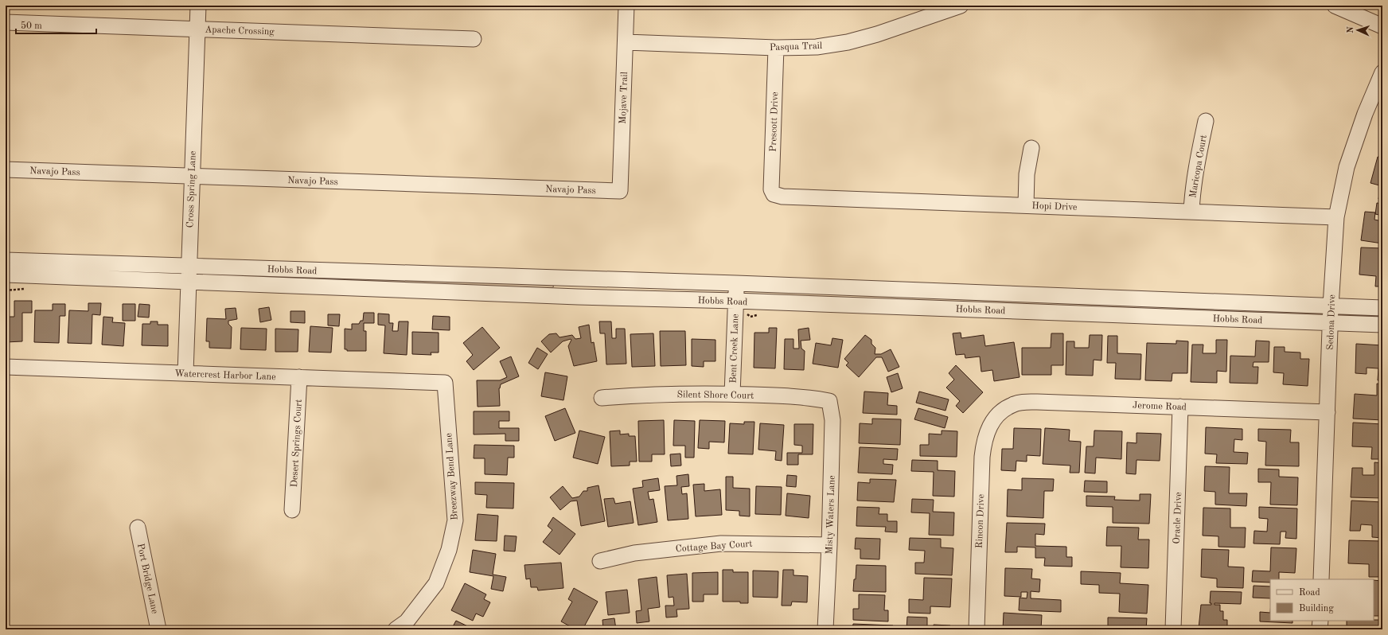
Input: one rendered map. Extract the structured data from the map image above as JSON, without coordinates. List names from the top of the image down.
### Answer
{
  "streets": {
    "street": [
      "Apache Crossing",
      "Pasqua Trail",
      "Mojave Trail",
      "Prescott Drive",
      "Maricopa Court",
      "Navajo Pass",
      "Cross Spring Lane",
      "Hopi Drive",
      "Hobbs Road",
      "Sedona Drive",
      "Bent Creek Lane",
      "Watercrest Harbor Lane",
      "Silent Shore Court",
      "Jerome Road",
      "Desert Springs Court",
      "Breezway Bend Lane",
      "Misty Waters Lane",
      "Oracle Drive",
      "Rincon Drive",
      "Cottage Bay Court",
      "Port Bridge Lane"
    ]
  },
  "crossings": [
    ["Apache Crossing", "Cross Spring Lane"],
    ["Pasqua Trail", "Mojave Trail"],
    ["Pasqua Trail", "Prescott Drive"],
    ["Mojave Trail", "Navajo Pass"],
    ["Prescott Drive", "Hopi Drive"],
    ["Maricopa Court", "Hopi Drive"],
    ["Navajo Pass", "Cross Spring Lane"],
    ["Cross Spring Lane", "Hobbs Road"],
    ["Cross Spring Lane", "Watercrest Harbor Lane"],
    ["Hopi Drive", "Sedona Drive"],
    ["Hobbs Road", "Sedona Drive"],
    ["Hobbs Road", "Bent Creek Lane"],
    ["Sedona Drive", "Jerome Road"],
    ["Bent Creek Lane", "Silent Shore Court"],
    ["Watercrest Harbor Lane", "Desert Springs Court"],
    ["Watercrest Harbor Lane", "Breezway Bend Lane"],
    ["Silent Shore Court", "Misty Waters Lane"],
    ["Jerome Road", "Oracle Drive"],
    ["Jerome Road", "Rincon Drive"],
    ["Misty Waters Lane", "Cottage Bay Court"]
  ],
  "legend": ["Road", "Building"],
  "scale_bar": "50 m",
  "north": "left"
}
